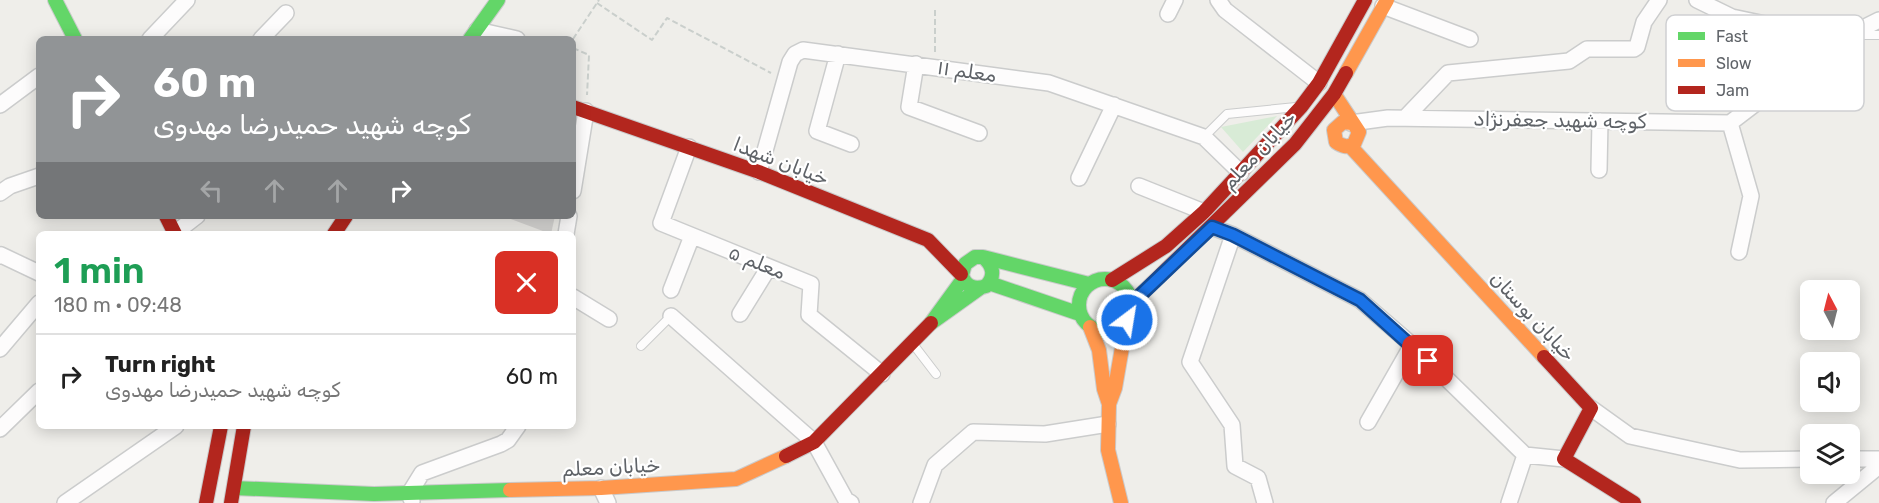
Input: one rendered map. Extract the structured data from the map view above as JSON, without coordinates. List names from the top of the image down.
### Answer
{
  "streets": {
    "street": [
      "معلم ۱۱",
      "کوچه شهید جعفرنژاد",
      "خیابان معلم",
      "خیابان شهدا",
      "معلم ۵",
      "خیابان بوستان"
    ]
  },
  "crossings": [
    ["معلم ۱۱", "خیابان معلم"],
    ["معلم ۱۱", "خیابان شهدا"],
    ["کوچه شهید جعفرنژاد", "خیابان بوستان"],
    ["خیابان معلم", "خیابان شهدا"],
    ["خیابان معلم", "معلم ۵"],
    ["خیابان شهدا", "معلم ۵"]
  ],
  "legend": ["Fast", "Slow", "Jam"],
  "north": "top",
  "page": {
    "turn": ["60 m", "کوچه شهید حمیدرضا مهدوی"],
    "heading": ["1 min", "180 m · 09:48"],
    "list": [
      {
        "name": "Turn right",
        "note": "کوچه شهید حمیدرضا مهدوی",
        "value": "60 m"
      }
    ]
  }
}
